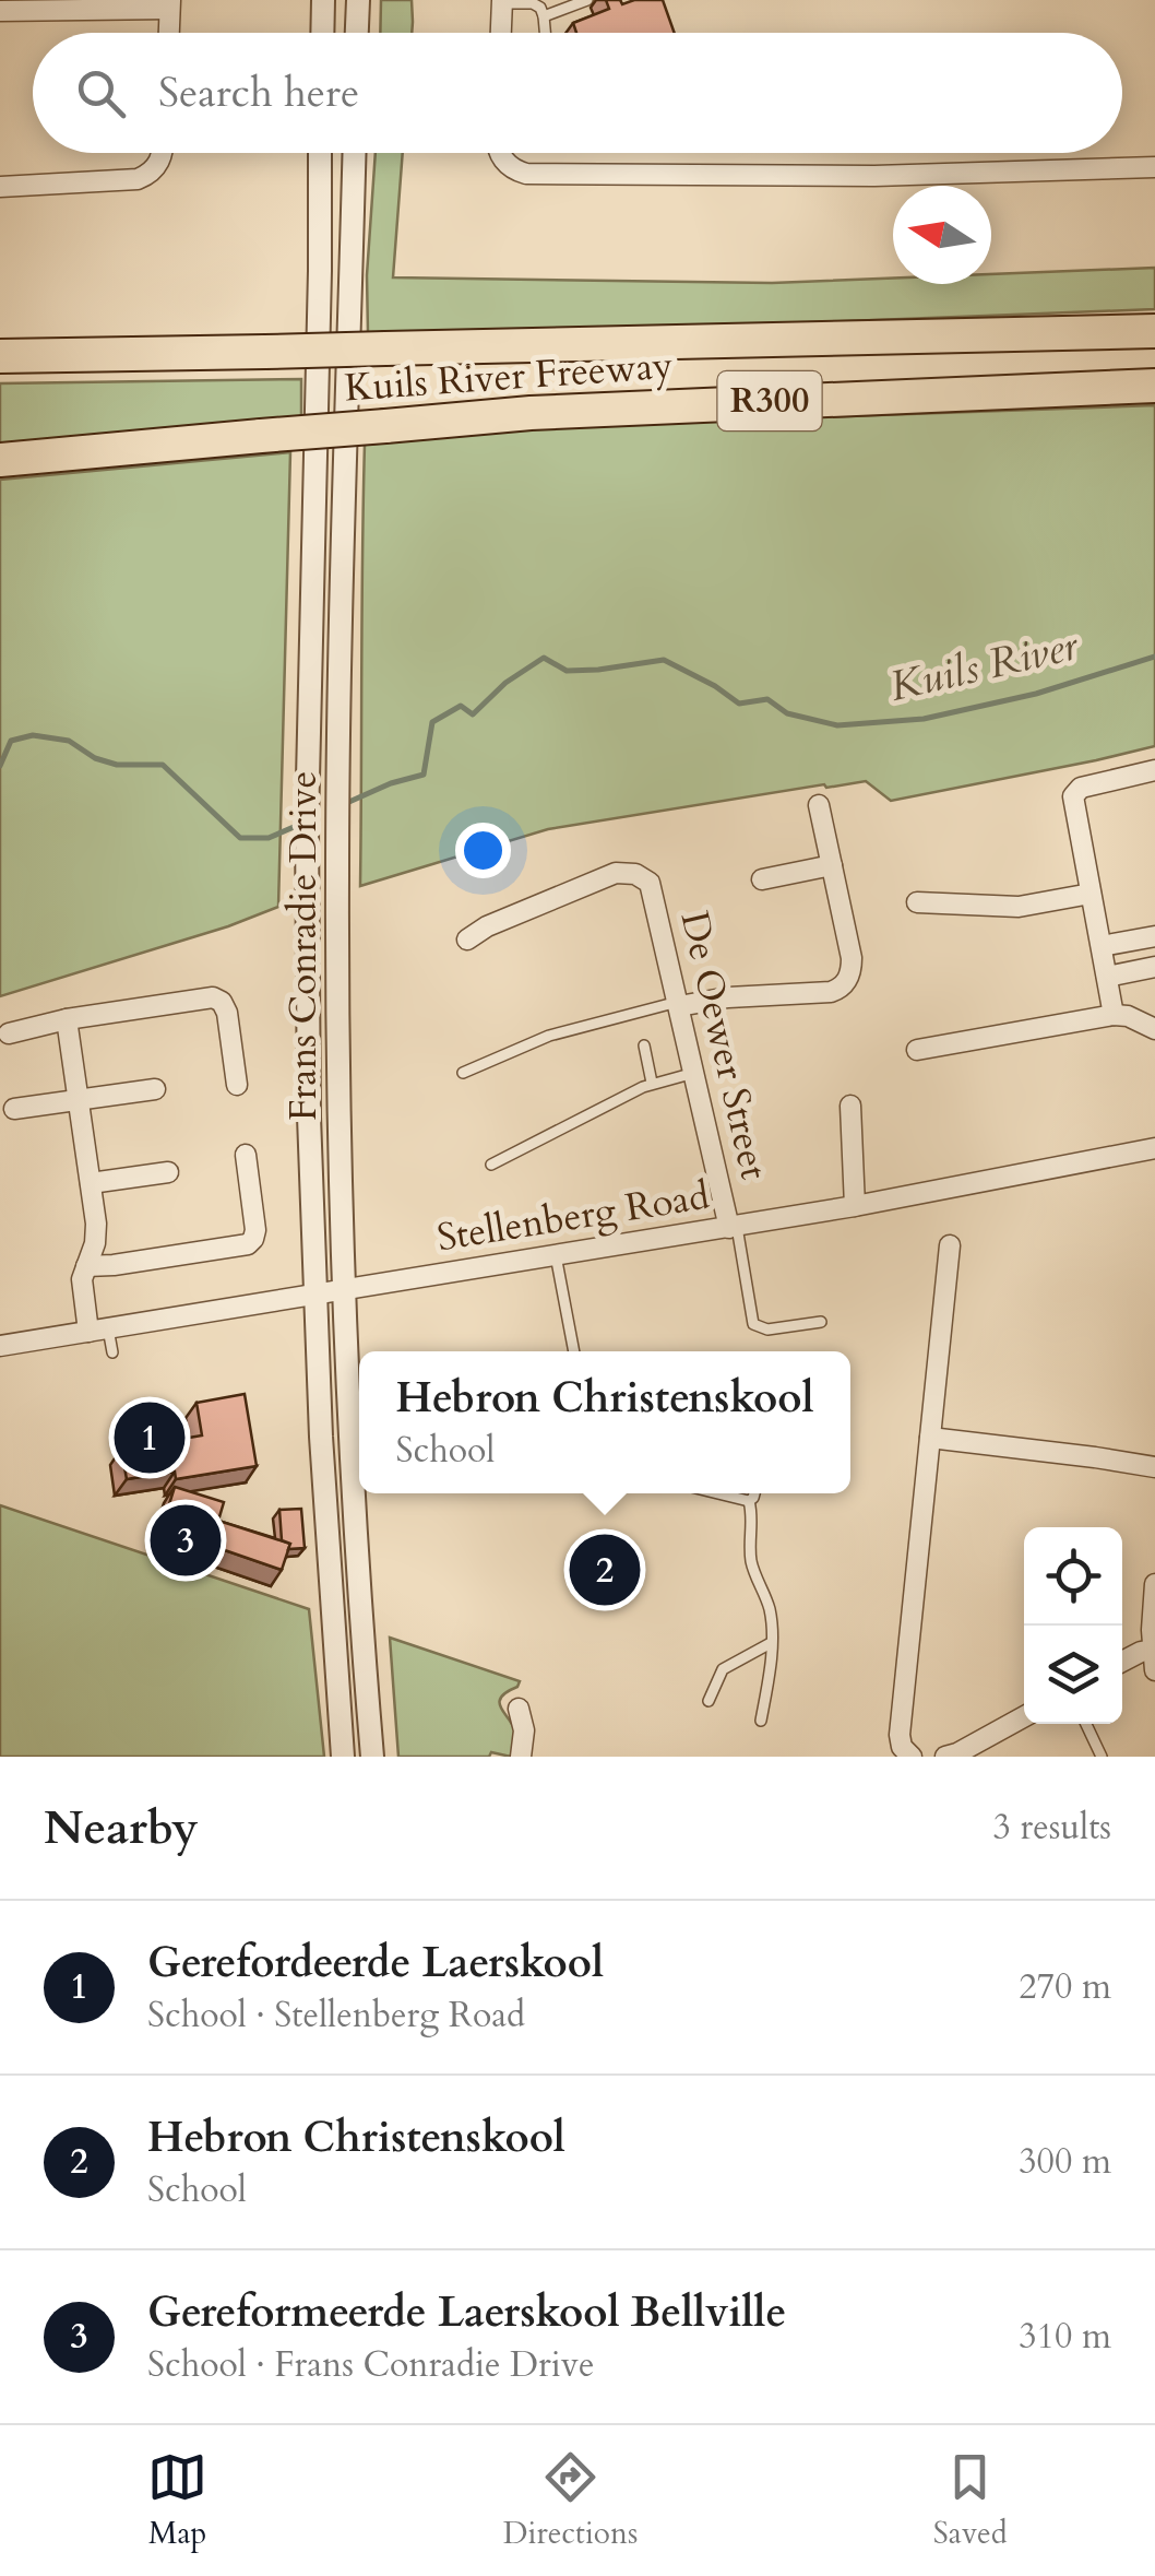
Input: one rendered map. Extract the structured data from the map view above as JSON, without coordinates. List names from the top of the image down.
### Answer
{
  "streets": {
    "highway": ["Kuils River Freeway", "R300"],
    "street": ["Frans Conradie Drive", "De Oewer Street", "Stellenberg Road"]
  },
  "crossings": [
    ["Frans Conradie Drive", "Stellenberg Road"],
    ["De Oewer Street", "Stellenberg Road"]
  ],
  "water": ["Kuils River"],
  "north": "left",
  "page": {
    "search": "Search here",
    "popup": ["Hebron Christenskool", "School"],
    "pins": ["1", "3", "2"],
    "heading": ["Nearby", "3 results"],
    "list": [
      {
        "mark": "1",
        "name": "Gerefordeerde Laerskool",
        "note": "School · Stellenberg Road",
        "value": "270 m"
      },
      {
        "mark": "2",
        "name": "Hebron Christenskool",
        "note": "School",
        "value": "300 m"
      },
      {
        "mark": "3",
        "name": "Gereformeerde Laerskool Bellville",
        "note": "School · Frans Conradie Drive",
        "value": "310 m"
      }
    ],
    "nav": ["Map", "Directions", "Saved"]
  }
}
